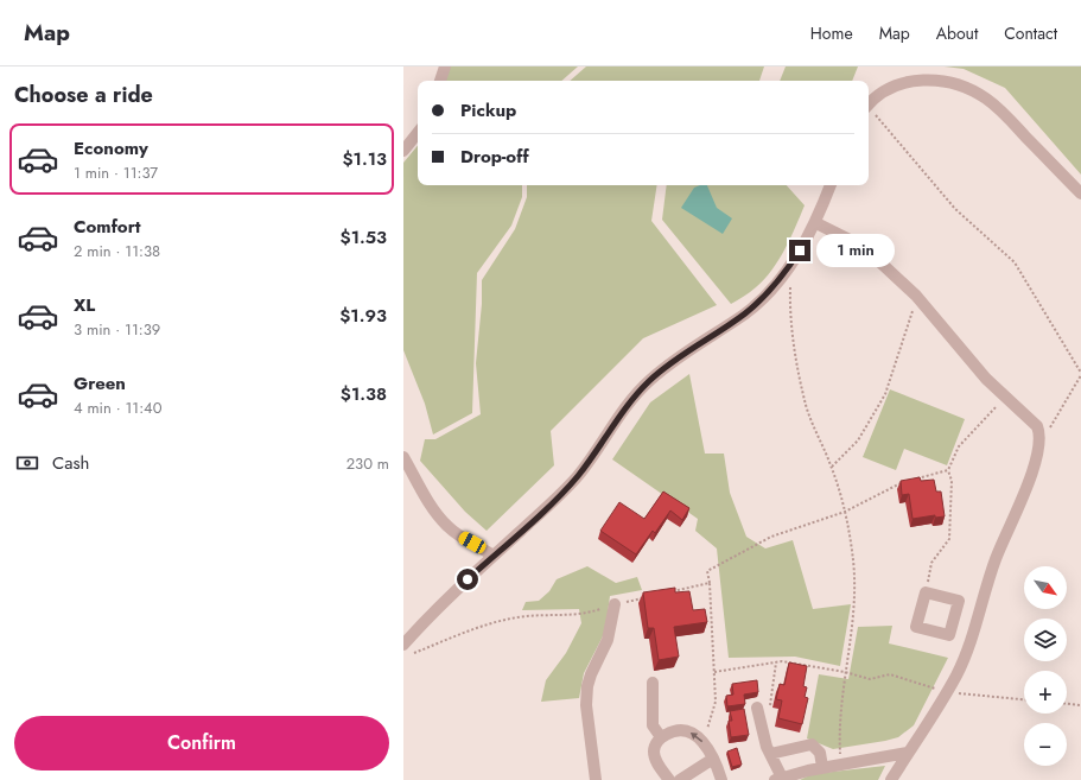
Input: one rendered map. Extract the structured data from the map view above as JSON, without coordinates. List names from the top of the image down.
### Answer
{
  "north": "bottom right",
  "page": {
    "header": "Map",
    "nav": [
      "Home",
      "Map",
      "About",
      "Contact"
    ],
    "heading": "Choose a ride",
    "banner": ["Pickup", "Drop-off"],
    "list": [
      {
        "name": "Economy",
        "note": "1 min · 11:37",
        "value": "$1.13"
      },
      {
        "name": "Comfort",
        "note": "2 min · 11:38",
        "value": "$1.53"
      },
      {
        "name": "XL",
        "note": "3 min · 11:39",
        "value": "$1.93"
      },
      {
        "name": "Green",
        "note": "4 min · 11:40",
        "value": "$1.38"
      }
    ],
    "bubble": "1 min",
    "pay": ["Cash", "230 m"],
    "map_buttons": ["+", "−"],
    "buttons": "Confirm"
  }
}
